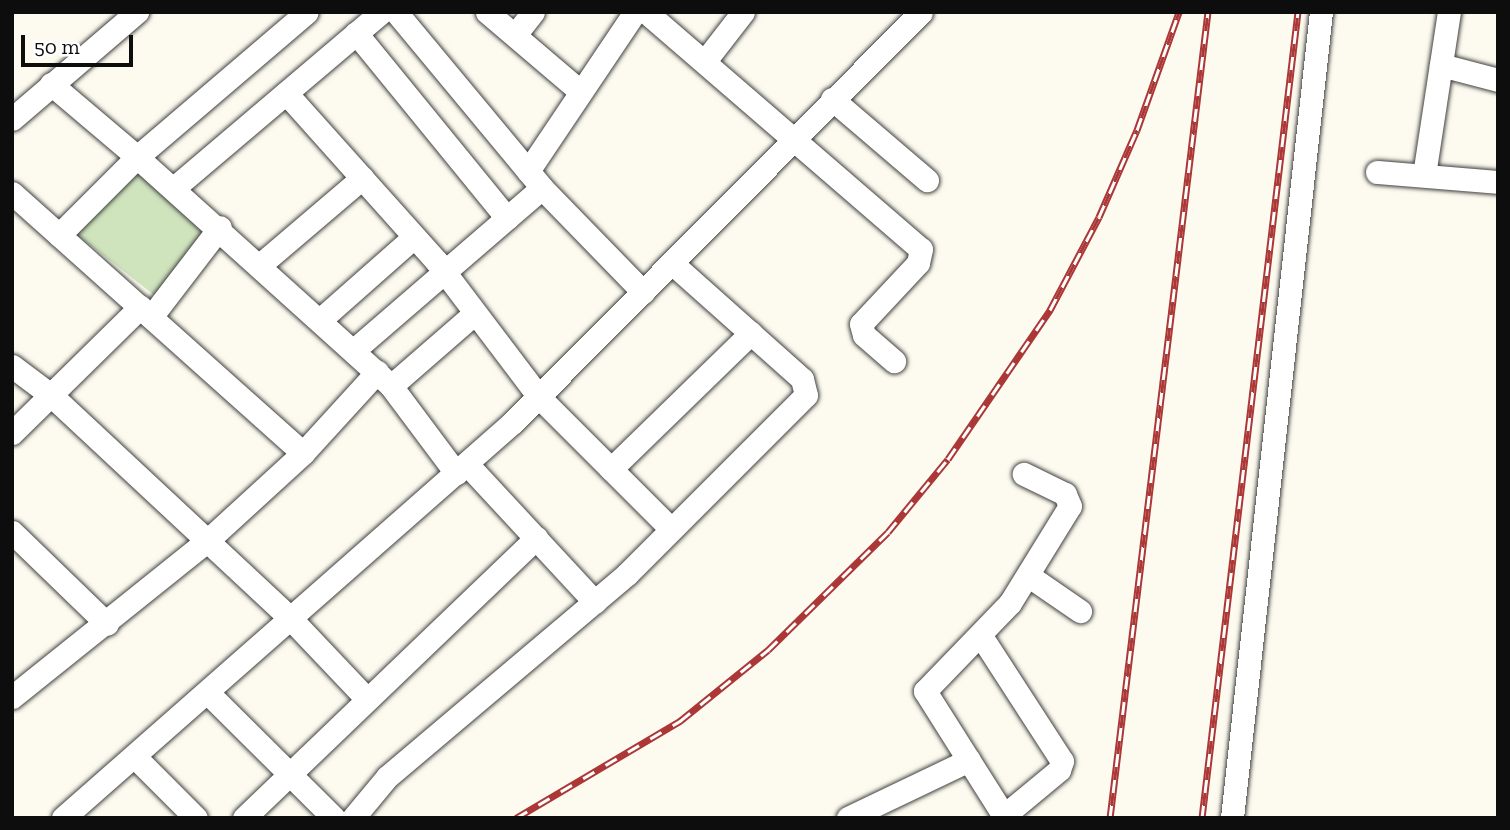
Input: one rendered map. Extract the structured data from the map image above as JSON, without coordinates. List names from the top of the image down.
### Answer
{
  "scale_bar": "50 m"
}
